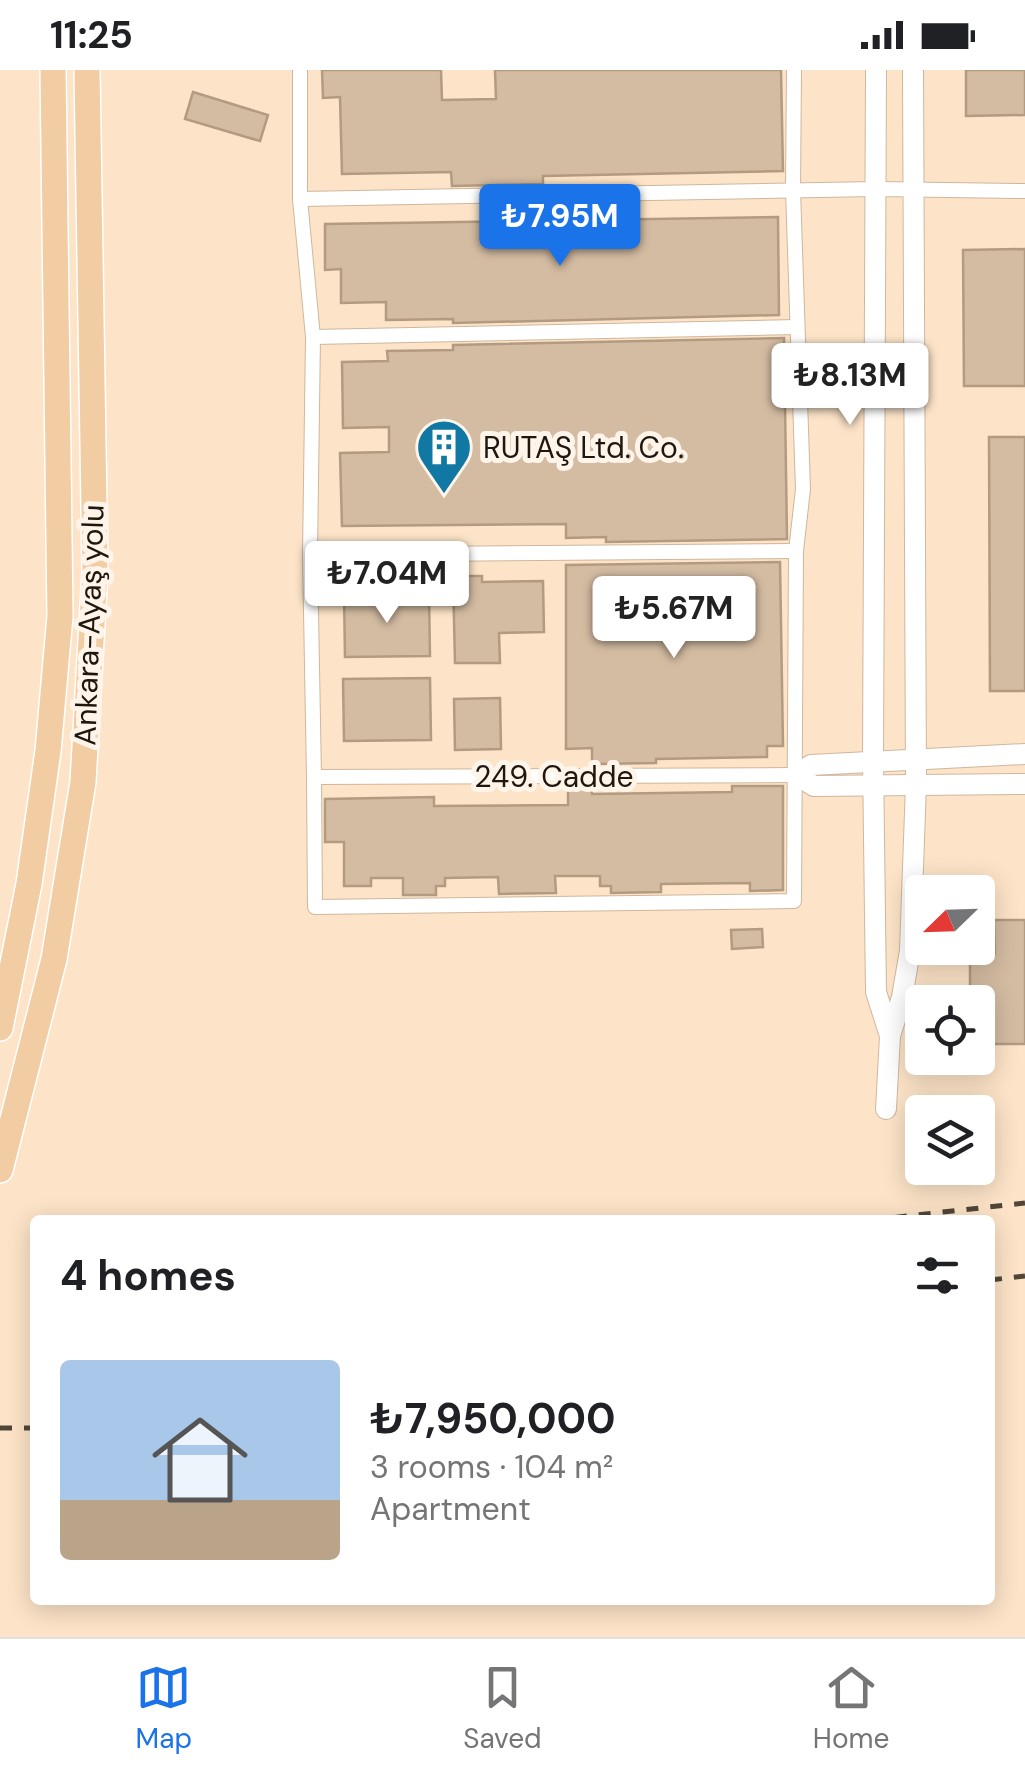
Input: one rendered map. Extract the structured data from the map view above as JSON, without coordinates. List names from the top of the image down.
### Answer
{
  "streets": {
    "highway": ["Ankara-Ayaş yolu"],
    "street": ["249. Cadde"]
  },
  "places": {
    "building": ["RUTAŞ Ltd. Co."]
  },
  "north": "bottom left",
  "page": {
    "status": "11:25",
    "price": [
      "₺7.95M",
      "₺8.13M",
      "₺7.04M",
      "₺5.67M"
    ],
    "heading": "4 homes",
    "list": [
      {
        "name": "₺7,950,000",
        "note": "3 rooms · 104 m² · Apartment"
      }
    ],
    "tabs": ["Map", "Saved", "Home"]
  }
}
